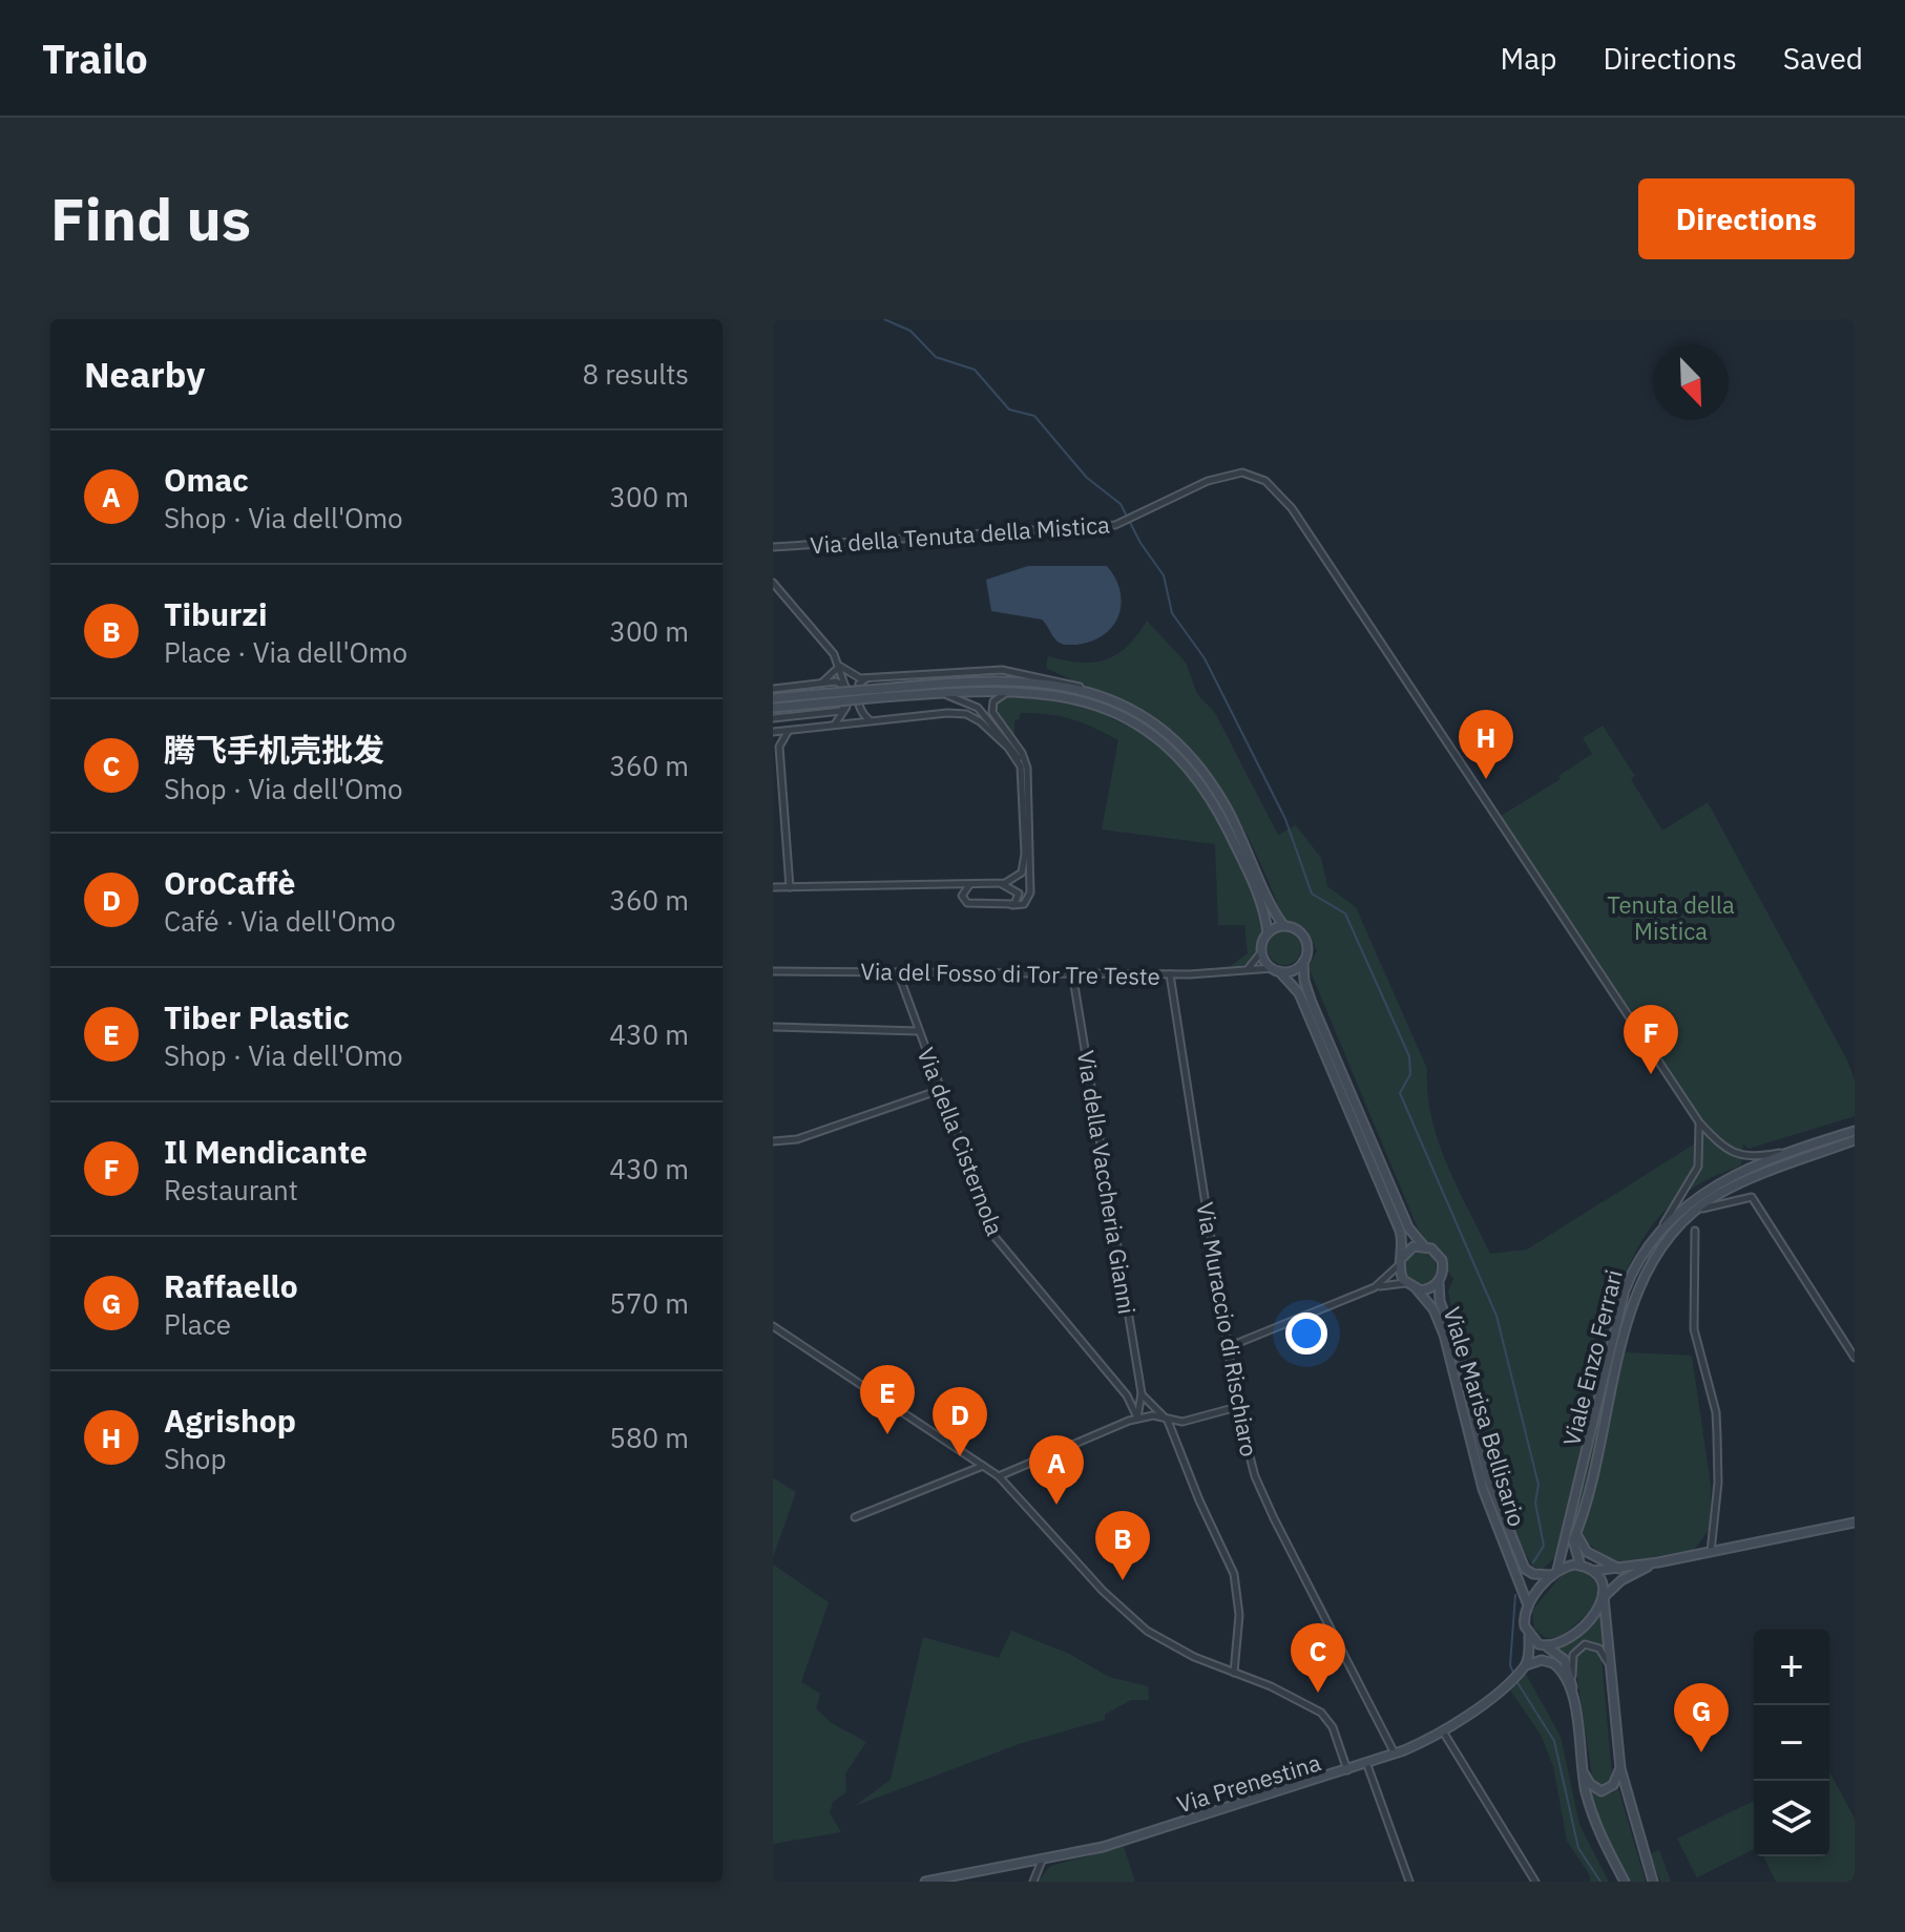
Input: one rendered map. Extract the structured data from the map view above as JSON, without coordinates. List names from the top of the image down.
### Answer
{
  "streets": {
    "main road": ["Viale Enzo Ferrari", "Viale Marisa Bellisario", "Via Prenestina"],
    "street": [
      "Via della Tenuta della Mistica",
      "Via del Fosso di Tor Tre Teste",
      "Via della Cisternola",
      "Via della Vaccheria Gianni",
      "Via Muraccio di Rischiaro"
    ]
  },
  "crossings": [
    ["Via della Tenuta della Mistica", "Viale Enzo Ferrari"],
    ["Via del Fosso di Tor Tre Teste", "Via della Cisternola"],
    ["Via del Fosso di Tor Tre Teste", "Via della Vaccheria Gianni"],
    ["Via del Fosso di Tor Tre Teste", "Via Muraccio di Rischiaro"],
    ["Via della Cisternola", "Via della Vaccheria Gianni"],
    ["Via Muraccio di Rischiaro", "Via Prenestina"],
    ["Viale Enzo Ferrari", "Viale Marisa Bellisario"]
  ],
  "parks": ["Tenuta della Mistica"],
  "north": "bottom right",
  "page": {
    "header": "Trailo",
    "nav": ["Map", "Directions", "Saved"],
    "buttons": "Directions",
    "title": "Find us",
    "heading": ["Nearby", "8 results"],
    "list": [
      {
        "mark": "A",
        "name": "Omac",
        "note": "Shop · Via dell'Omo",
        "value": "300 m"
      },
      {
        "mark": "B",
        "name": "Tiburzi",
        "note": "Place · Via dell'Omo",
        "value": "300 m"
      },
      {
        "mark": "C",
        "name": "腾飞手机壳批发",
        "note": "Shop · Via dell'Omo",
        "value": "360 m"
      },
      {
        "mark": "D",
        "name": "OroCaffè",
        "note": "Café · Via dell'Omo",
        "value": "360 m"
      },
      {
        "mark": "E",
        "name": "Tiber Plastic",
        "note": "Shop · Via dell'Omo",
        "value": "430 m"
      },
      {
        "mark": "F",
        "name": "Il Mendicante",
        "note": "Restaurant",
        "value": "430 m"
      },
      {
        "mark": "G",
        "name": "Raffaello",
        "note": "Place",
        "value": "570 m"
      },
      {
        "mark": "H",
        "name": "Agrishop",
        "note": "Shop",
        "value": "580 m"
      }
    ],
    "pins": [
      "H",
      "F",
      "E",
      "D",
      "A",
      "B",
      "C",
      "G"
    ],
    "map_buttons": ["+", "−"]
  }
}
